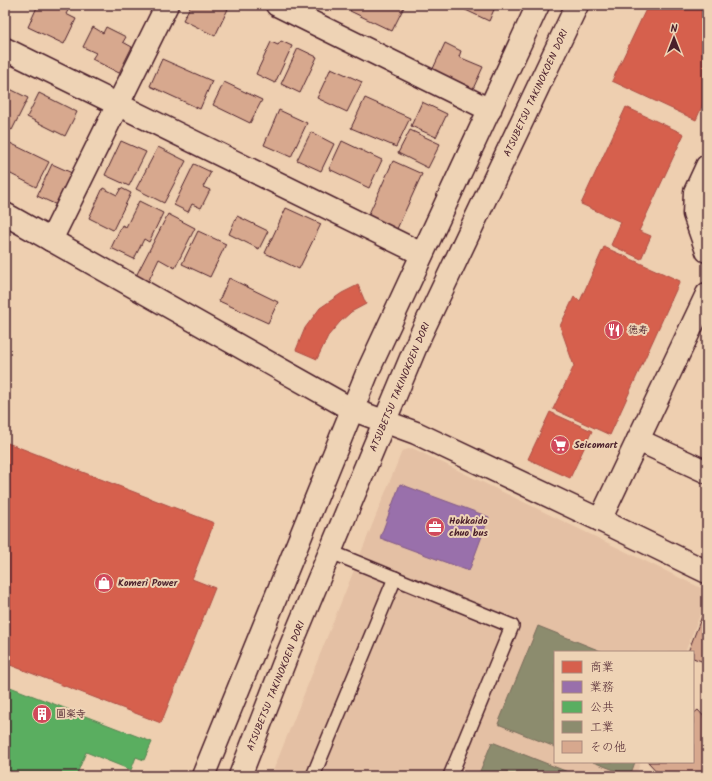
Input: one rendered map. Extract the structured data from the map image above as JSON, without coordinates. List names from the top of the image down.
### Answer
{
  "streets": {
    "street": ["ATSUBETSU TAKINOKOEN DORI"]
  },
  "places": {
    "restaurant": ["徳寿"],
    "supermarket": ["Seicomart"],
    "office": ["Hokkaido chuo bus"],
    "shop": ["Komeri Power"],
    "building": ["圓楽寺"]
  },
  "legend": [
    "商業",
    "業務",
    "公共",
    "工業",
    "その他"
  ],
  "north": "top"
}
